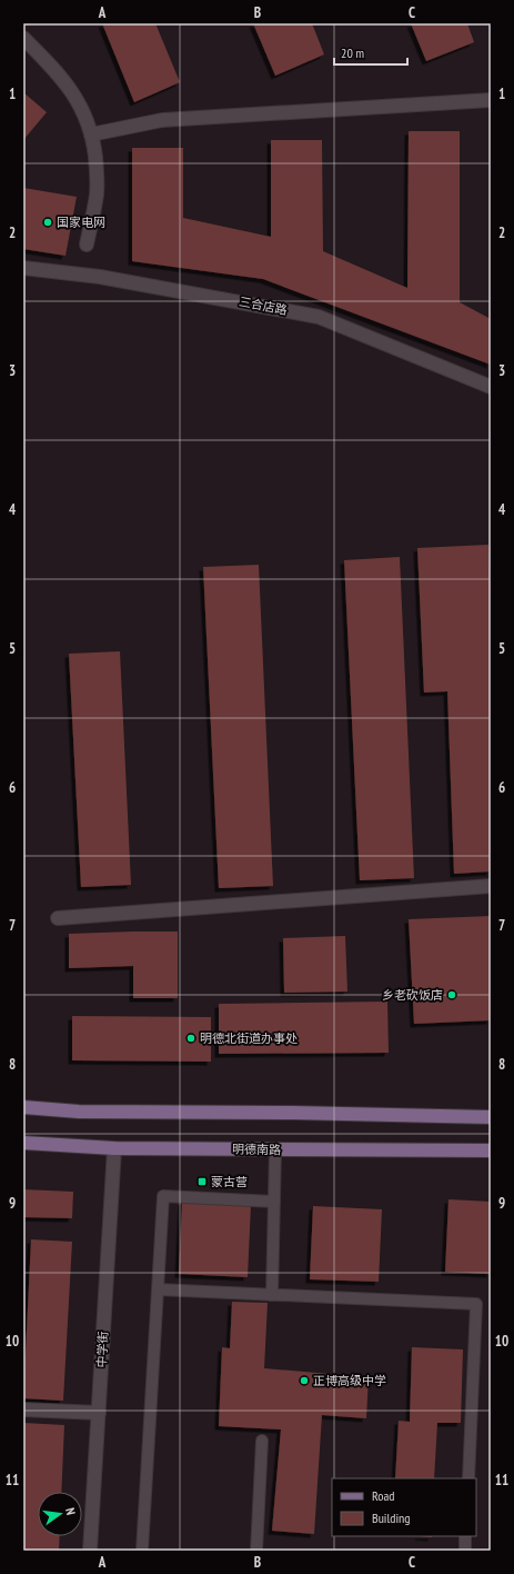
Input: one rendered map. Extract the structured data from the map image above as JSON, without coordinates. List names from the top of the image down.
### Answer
{
  "streets": {
    "main road": ["明德南路"],
    "street": ["三合店路", "中学街"]
  },
  "crossings": [
    ["明德南路", "中学街"]
  ],
  "places": {
    "other": [
      "国家电网",
      "乡老砍饭店",
      "明德北街道办事处",
      "正博高级中学"
    ],
    "transit": ["蒙古营"]
  },
  "legend": ["Road", "Building"],
  "scale_bar": "20 m",
  "north": "right",
  "grid": {
    "columns": ["A", "B", "C"],
    "rows": [
      "1",
      "2",
      "3",
      "4",
      "5",
      "6",
      "7",
      "8",
      "9",
      "10",
      "11"
    ]
  }
}
